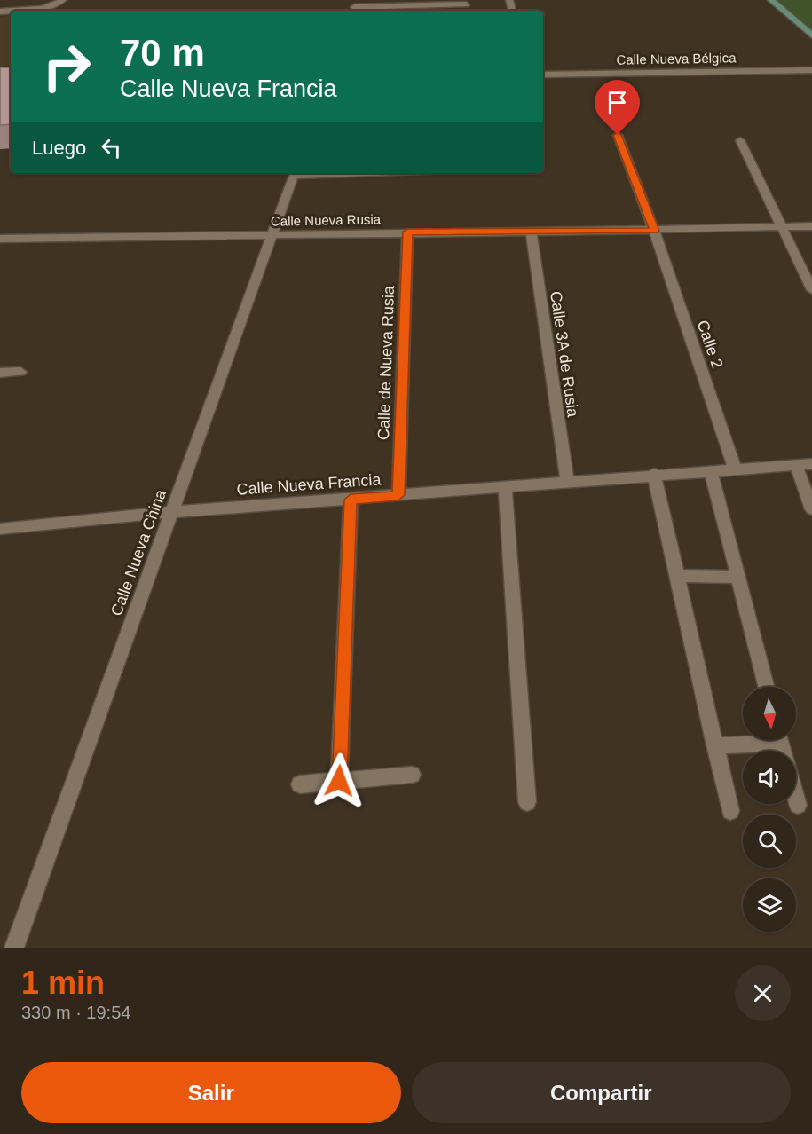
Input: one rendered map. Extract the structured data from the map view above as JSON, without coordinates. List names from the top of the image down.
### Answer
{
  "streets": {
    "street": [
      "Calle Nueva Bélgica",
      "Calle Nueva Rusia",
      "Calle 2",
      "Calle 3A de Rusia",
      "Calle de Nueva Rusia",
      "Calle Nueva Francia",
      "Calle Nueva China"
    ]
  },
  "crossings": [
    ["Calle Nueva Rusia", "Calle 2"],
    ["Calle Nueva Rusia", "Calle 3A de Rusia"],
    ["Calle Nueva Rusia", "Calle de Nueva Rusia"],
    ["Calle Nueva Rusia", "Calle Nueva China"],
    ["Calle 2", "Calle Nueva Francia"],
    ["Calle 3A de Rusia", "Calle Nueva Francia"],
    ["Calle de Nueva Rusia", "Calle Nueva Francia"],
    ["Calle Nueva Francia", "Calle Nueva China"]
  ],
  "north": "bottom",
  "page": {
    "turn": ["70 m", "Calle Nueva Francia"],
    "then": "Luego",
    "heading": ["1 min", "330 m · 19:54"],
    "buttons": ["Salir", "Compartir"]
  }
}
